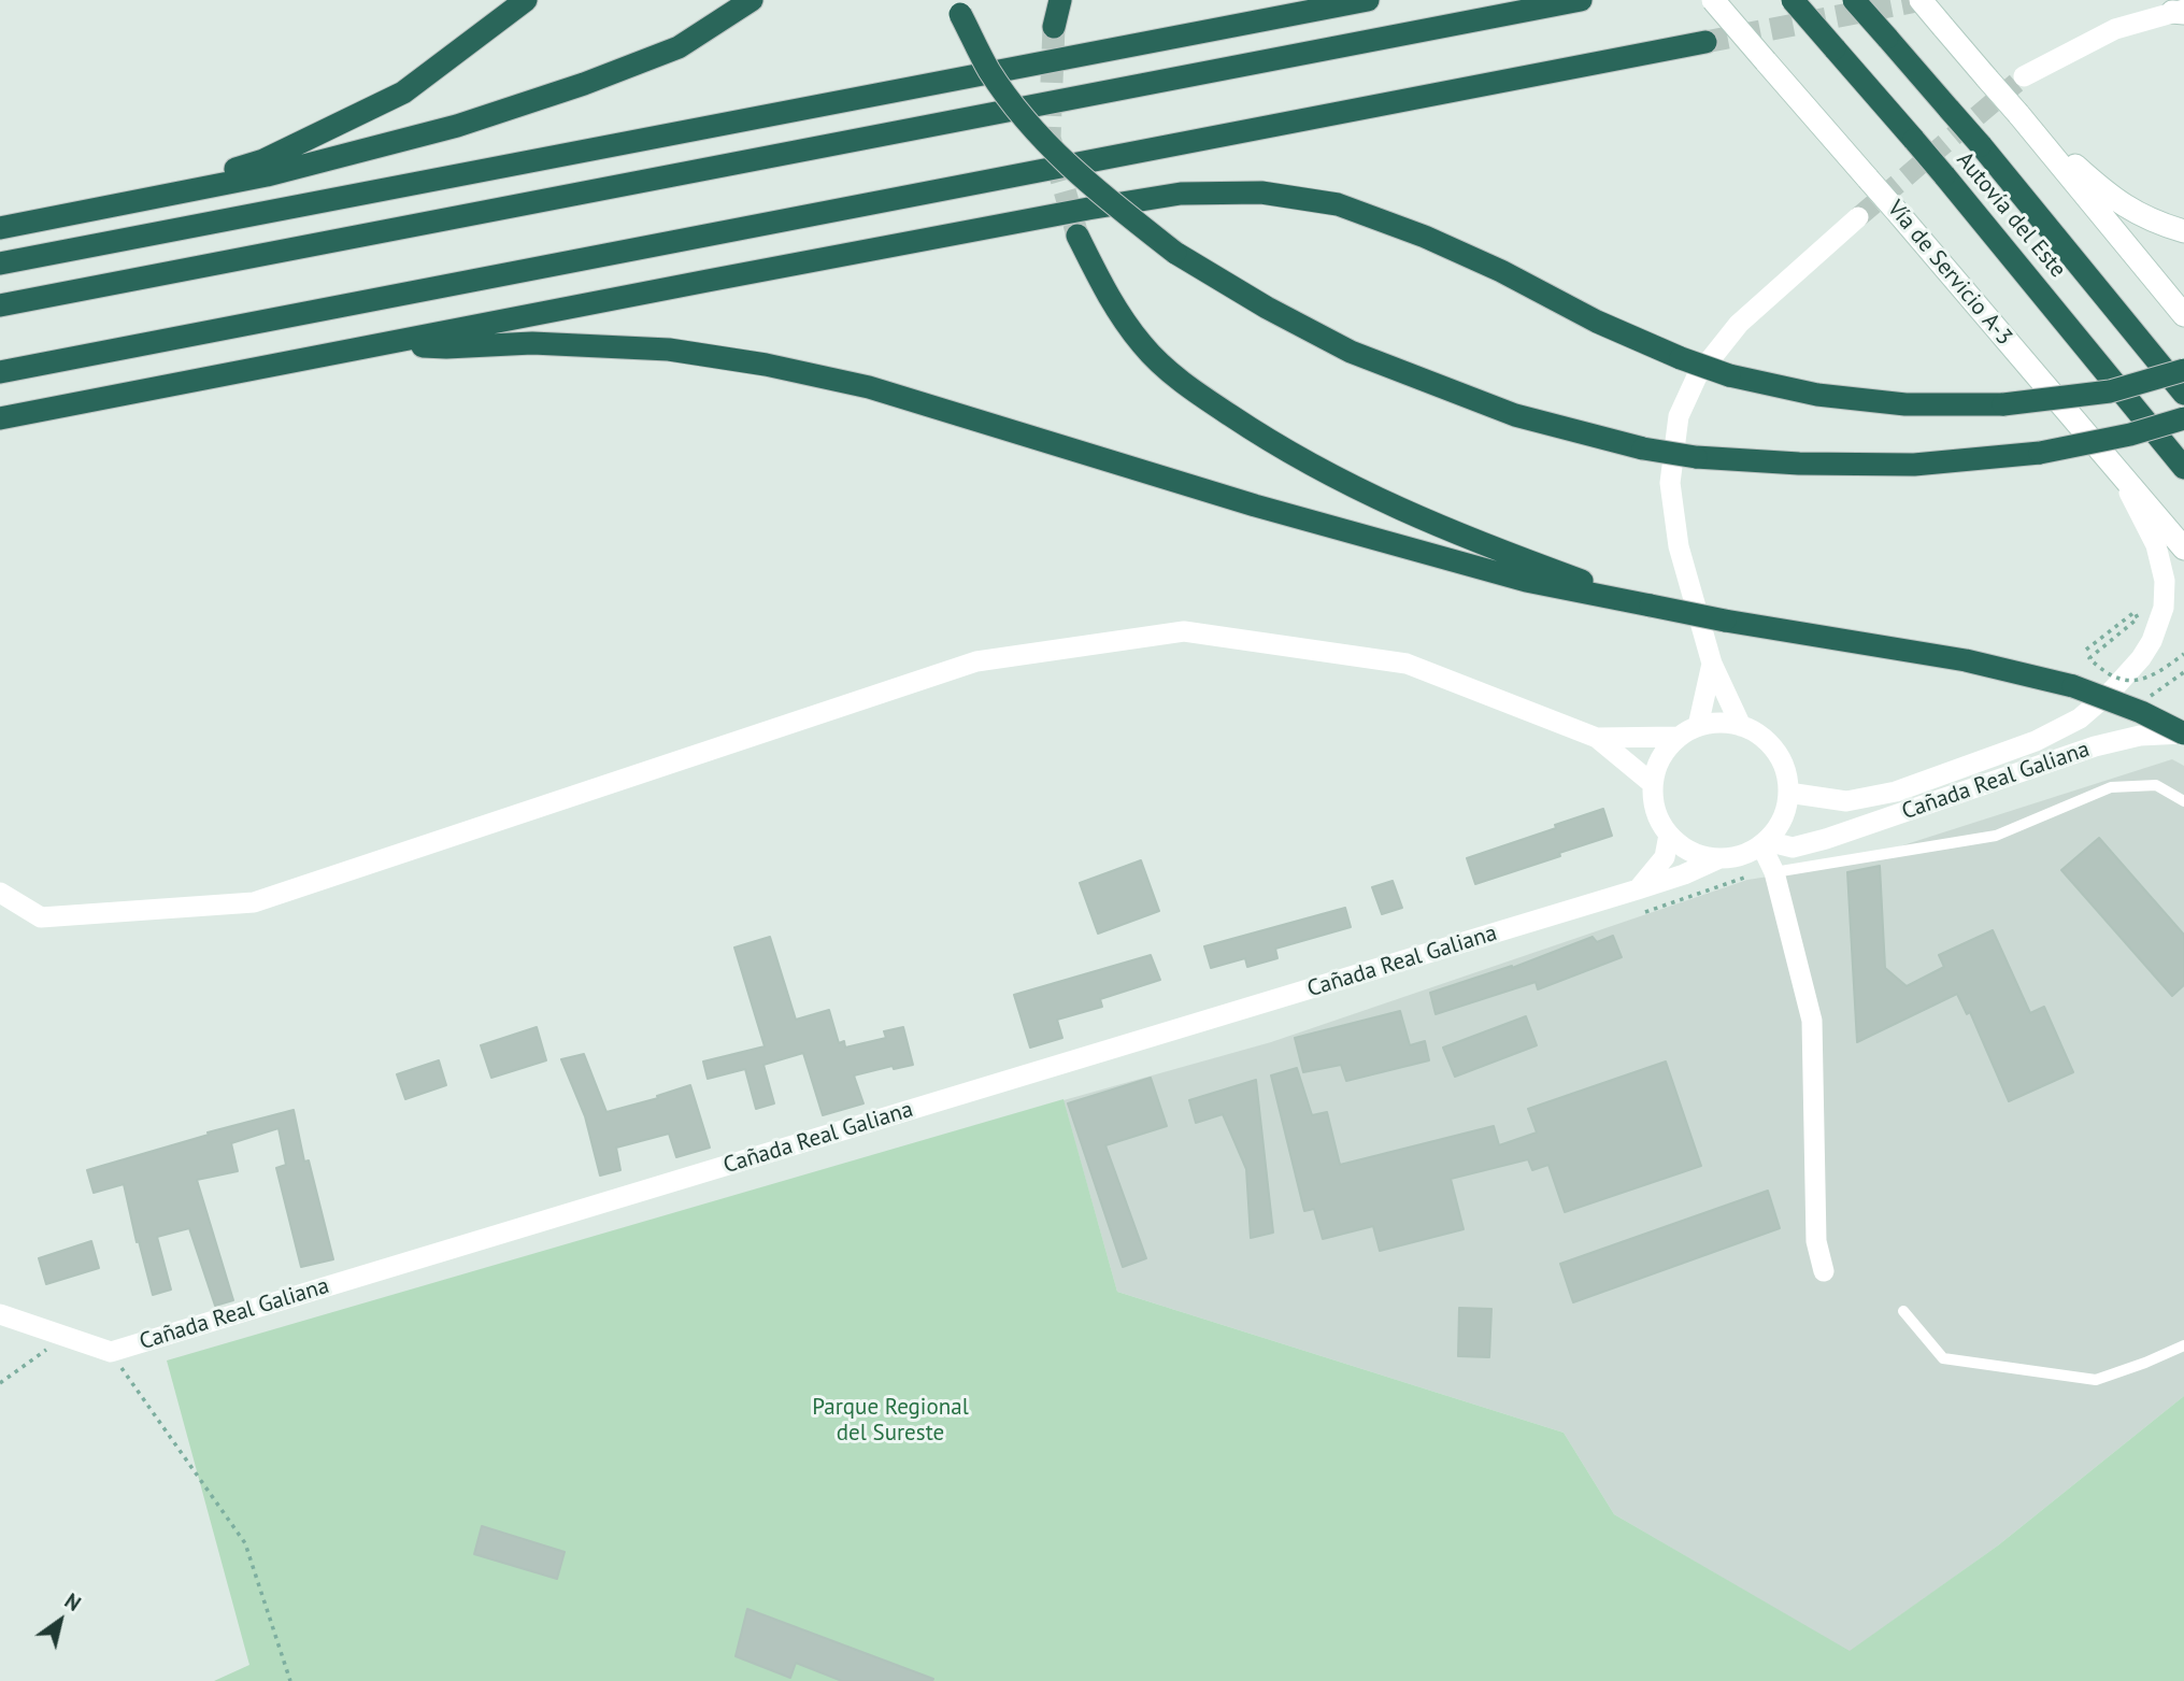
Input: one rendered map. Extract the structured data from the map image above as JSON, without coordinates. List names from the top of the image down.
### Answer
{
  "streets": {
    "highway": ["Autovía del Este"],
    "main road": ["Vía de Servicio A-3"],
    "street": ["Cañada Real Galiana"]
  },
  "crossings": [
    ["Vía de Servicio A-3", "Cañada Real Galiana"]
  ],
  "parks": ["Parque Regional del Sureste"],
  "north": "top right"
}
